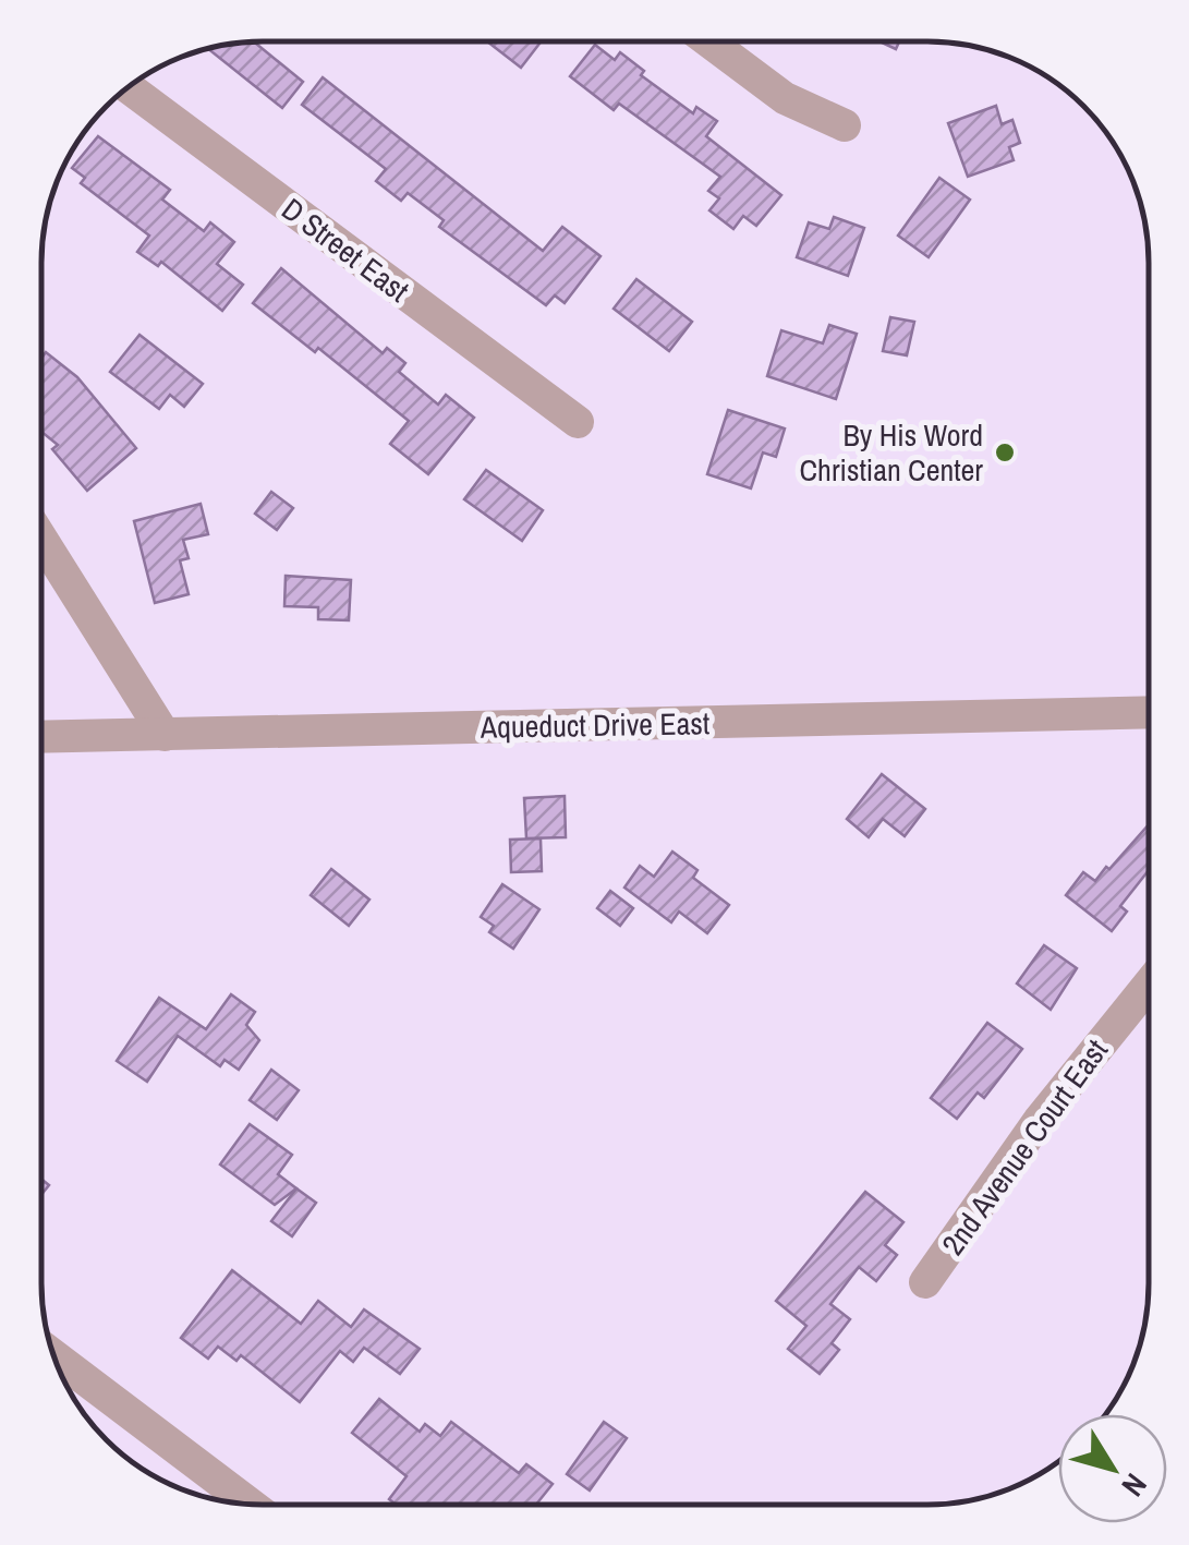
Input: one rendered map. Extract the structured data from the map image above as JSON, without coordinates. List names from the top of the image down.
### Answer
{
  "streets": {
    "street": ["D Street East", "Aqueduct Drive East", "2nd Avenue Court East"]
  },
  "places": ["By His Word Christian Center"],
  "north": "bottom right"
}
